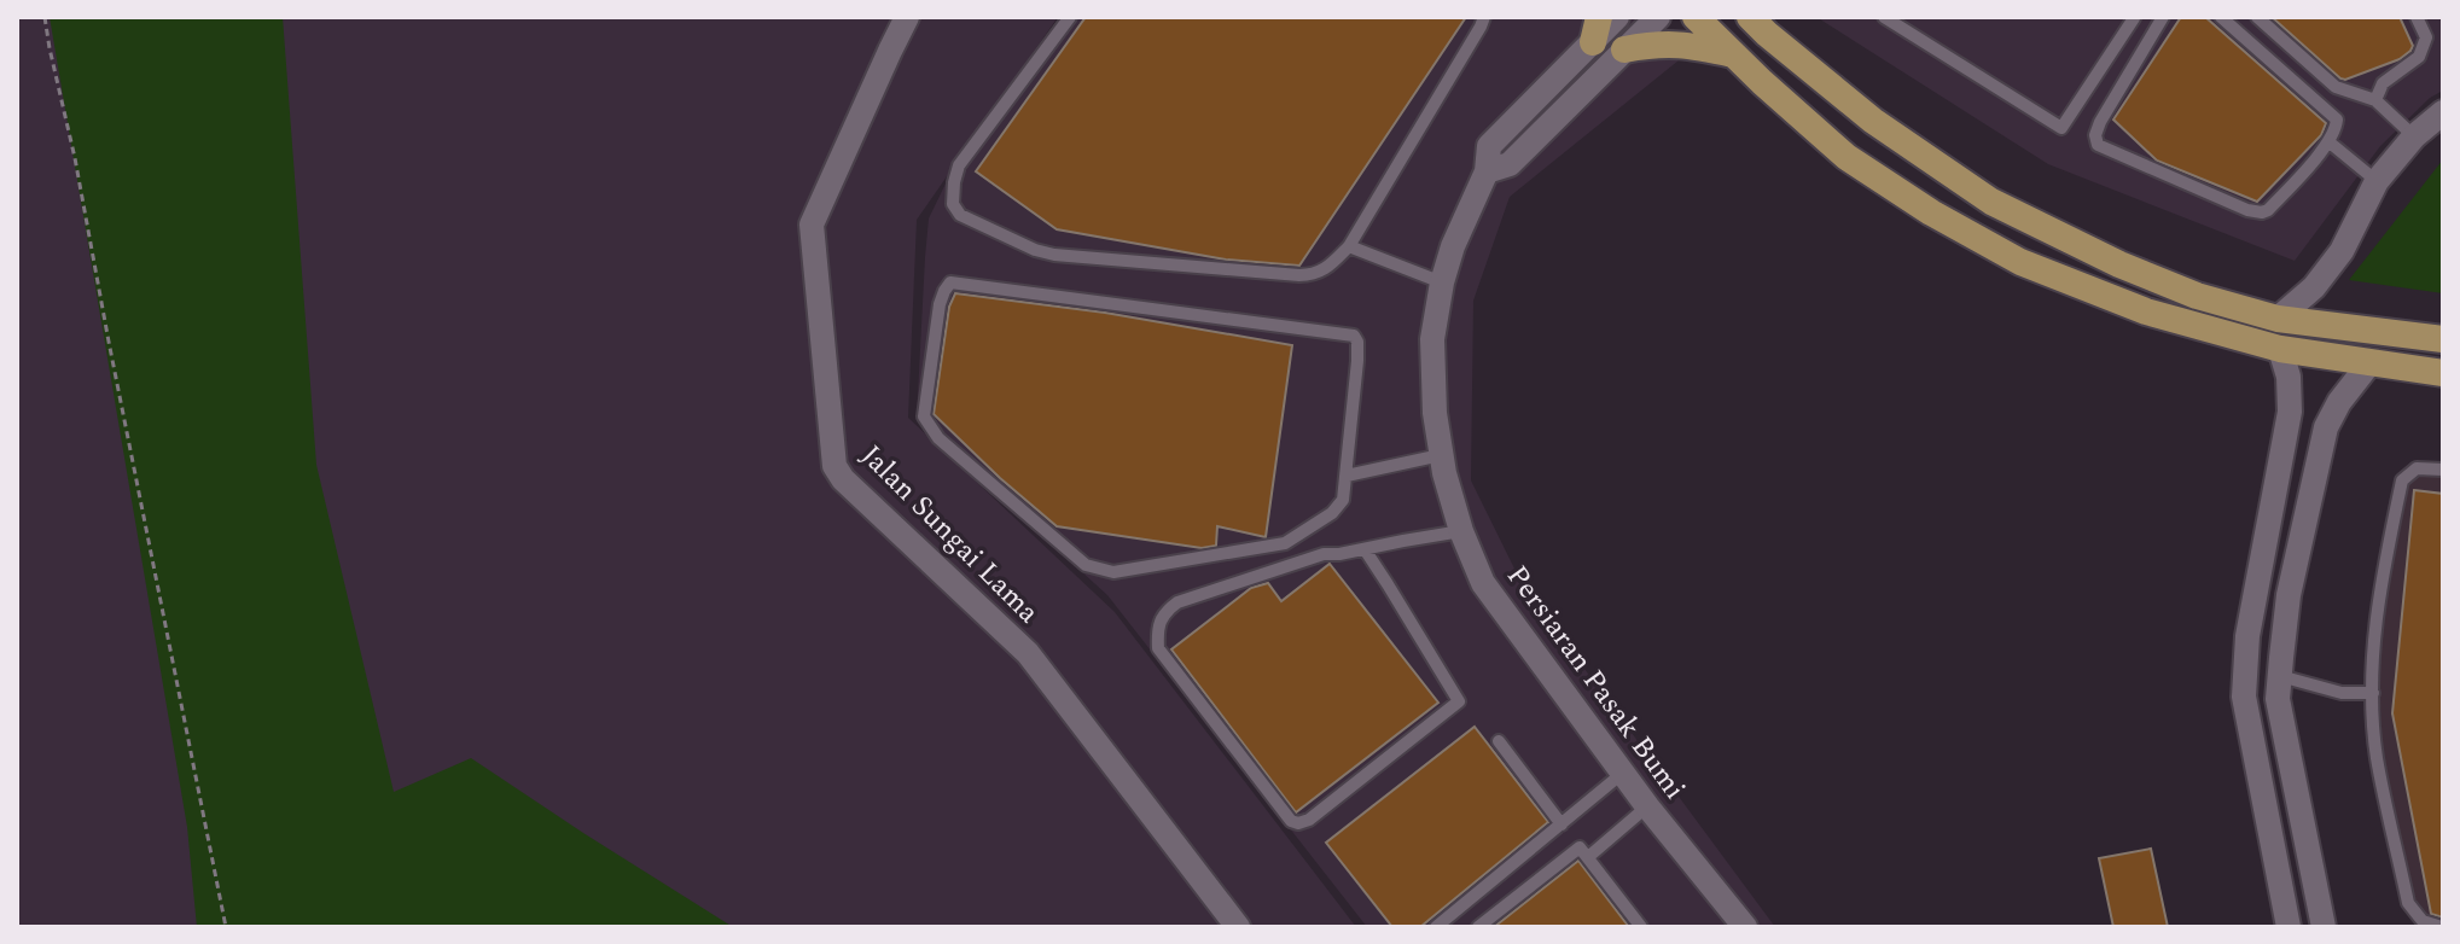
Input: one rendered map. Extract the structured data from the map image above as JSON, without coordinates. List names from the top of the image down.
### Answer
{
  "streets": {
    "street": ["Jalan Sungai Lama", "Persiaran Pasak Bumi"]
  }
}
